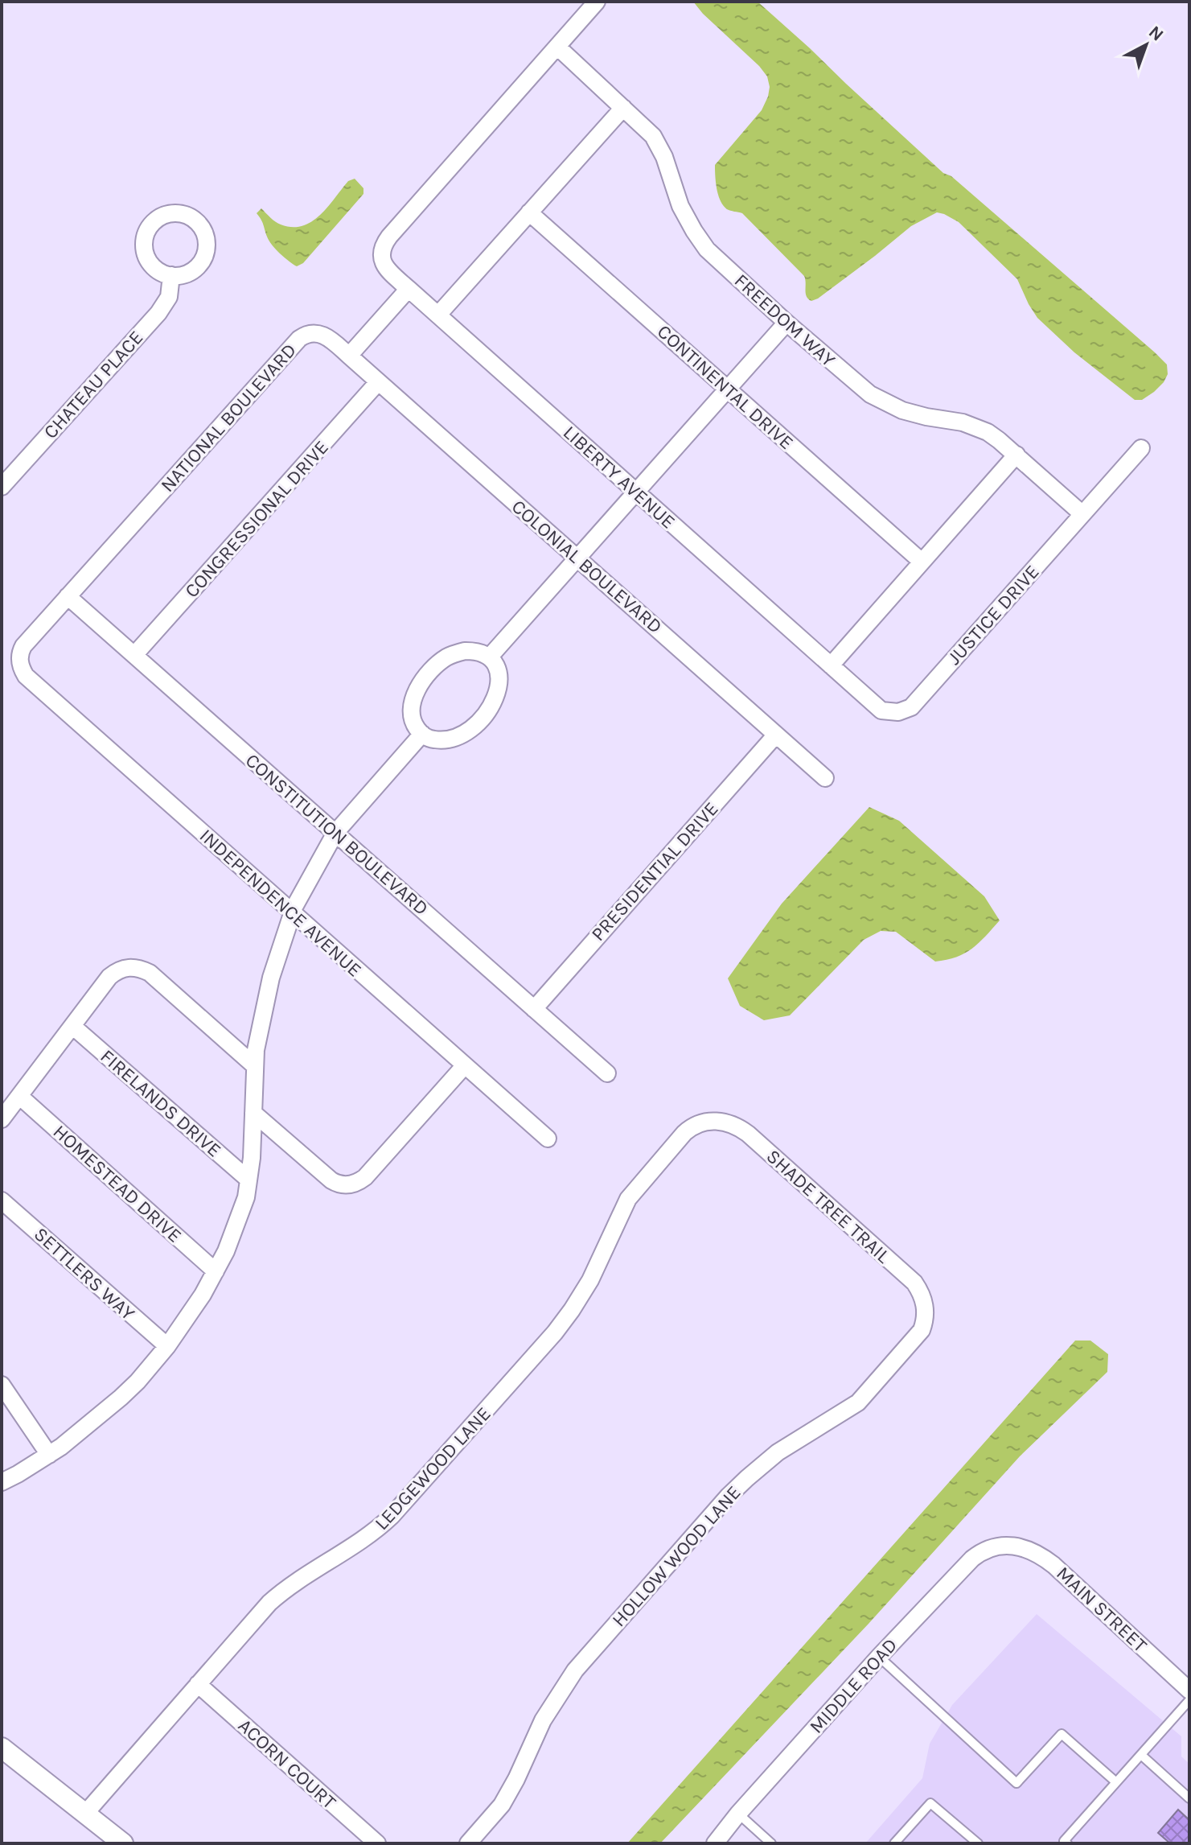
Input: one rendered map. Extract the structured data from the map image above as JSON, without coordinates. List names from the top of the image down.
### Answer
{
  "streets": {
    "street": [
      "FREEDOM WAY",
      "CHATEAU PLACE",
      "CONTINENTAL DRIVE",
      "NATIONAL BOULEVARD",
      "LIBERTY AVENUE",
      "CONGRESSIONAL DRIVE",
      "COLONIAL BOULEVARD",
      "JUSTICE DRIVE",
      "CONSTITUTION BOULEVARD",
      "PRESIDENTIAL DRIVE",
      "INDEPENDENCE AVENUE",
      "FIRELANDS DRIVE",
      "HOMESTEAD DRIVE",
      "SHADE TREE TRAIL",
      "SETTLERS WAY",
      "LEDGEWOOD LANE",
      "HOLLOW WOOD LANE",
      "MAIN STREET",
      "MIDDLE ROAD",
      "ACORN COURT"
    ]
  },
  "crossings": [
    ["FREEDOM WAY", "JUSTICE DRIVE"],
    ["NATIONAL BOULEVARD", "COLONIAL BOULEVARD"],
    ["NATIONAL BOULEVARD", "CONSTITUTION BOULEVARD"],
    ["NATIONAL BOULEVARD", "INDEPENDENCE AVENUE"],
    ["LIBERTY AVENUE", "JUSTICE DRIVE"],
    ["CONGRESSIONAL DRIVE", "COLONIAL BOULEVARD"],
    ["CONGRESSIONAL DRIVE", "CONSTITUTION BOULEVARD"],
    ["COLONIAL BOULEVARD", "PRESIDENTIAL DRIVE"],
    ["CONSTITUTION BOULEVARD", "PRESIDENTIAL DRIVE"],
    ["SHADE TREE TRAIL", "LEDGEWOOD LANE"],
    ["SHADE TREE TRAIL", "HOLLOW WOOD LANE"],
    ["LEDGEWOOD LANE", "ACORN COURT"],
    ["MAIN STREET", "MIDDLE ROAD"]
  ],
  "north": "top right"
}
